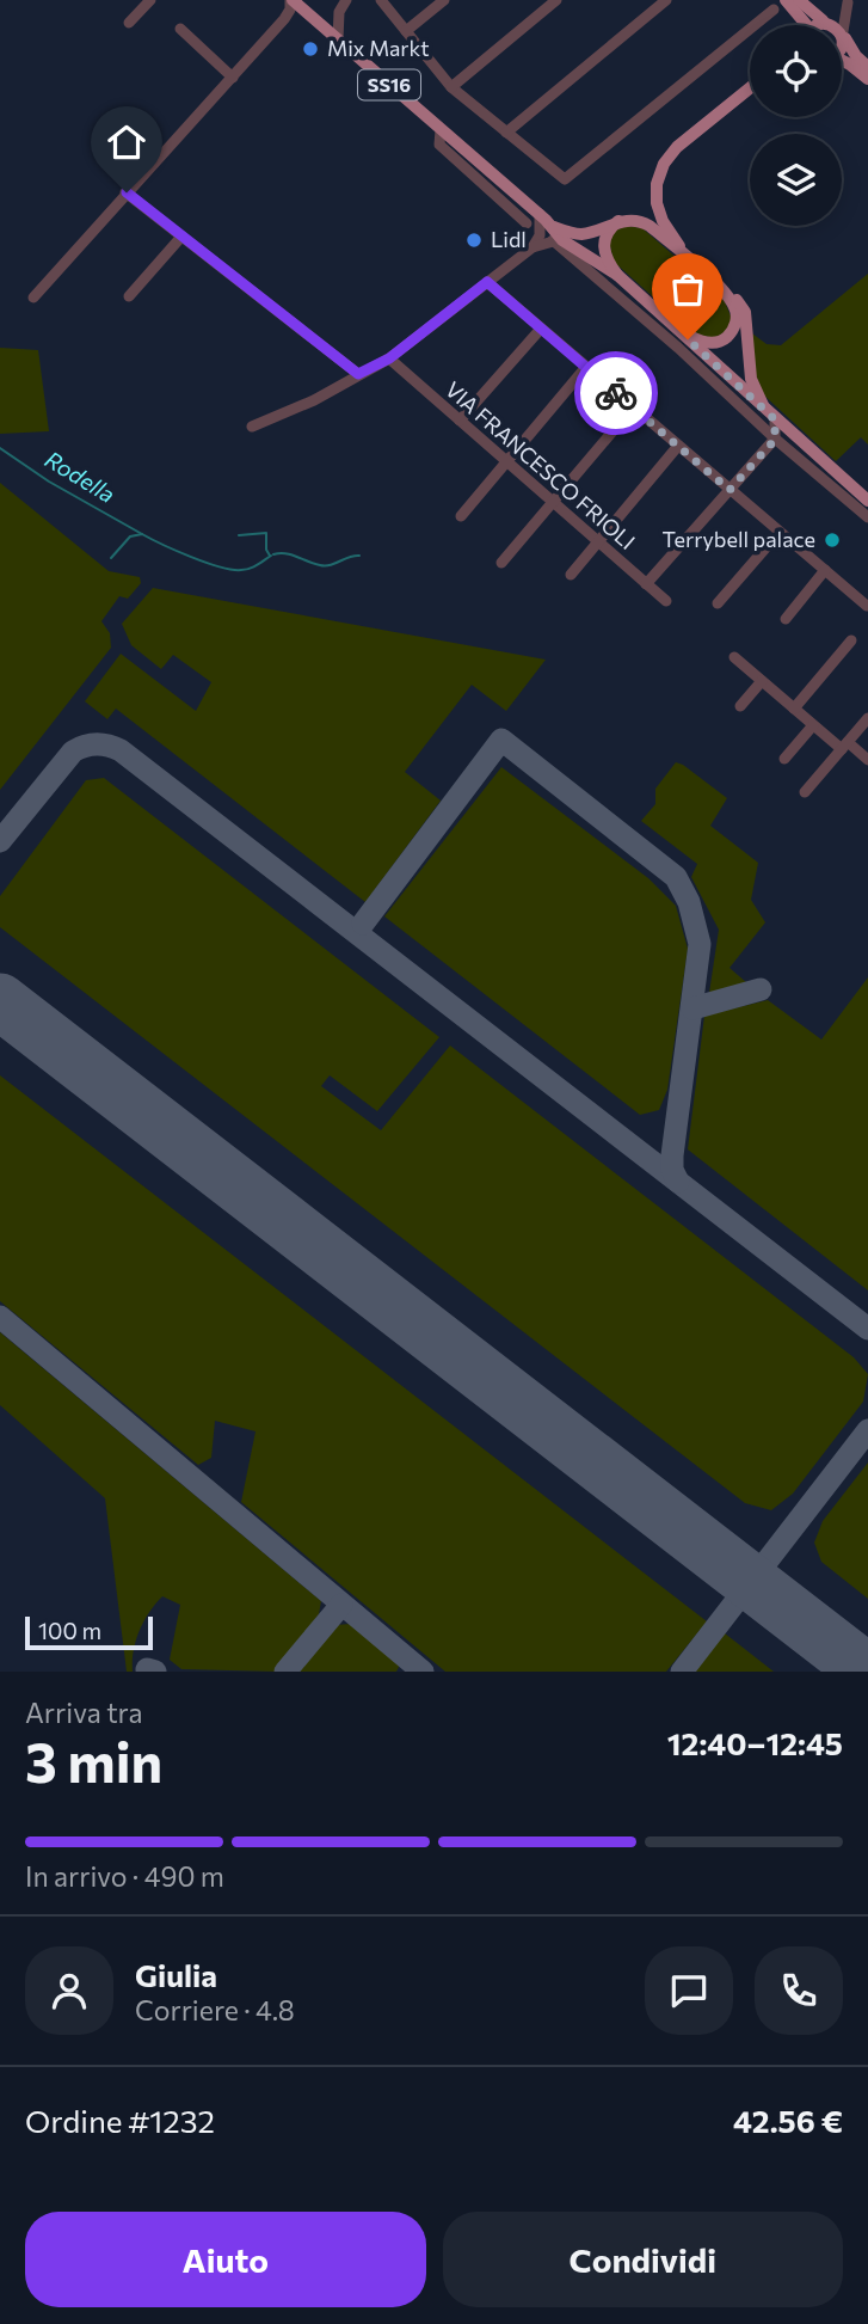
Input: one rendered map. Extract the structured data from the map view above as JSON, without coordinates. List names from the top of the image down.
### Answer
{
  "streets": {
    "main road": ["SS16"],
    "street": ["VIA FRANCESCO FRIOLI"]
  },
  "water": ["Rodella"],
  "places": ["Mix Markt", "Lidl", "Terrybell palace"],
  "scale_bar": "100 m",
  "page": {
    "scale": "100 m",
    "heading": ["3 min", "Arriva tra", "12:40–12:45"],
    "panel": [
      "Giulia",
      "Corriere · 4.8",
      "Ordine #1232",
      "42.56 €"
    ],
    "bar": "In arrivo · 490 m",
    "buttons": ["Aiuto", "Condividi"]
  }
}
